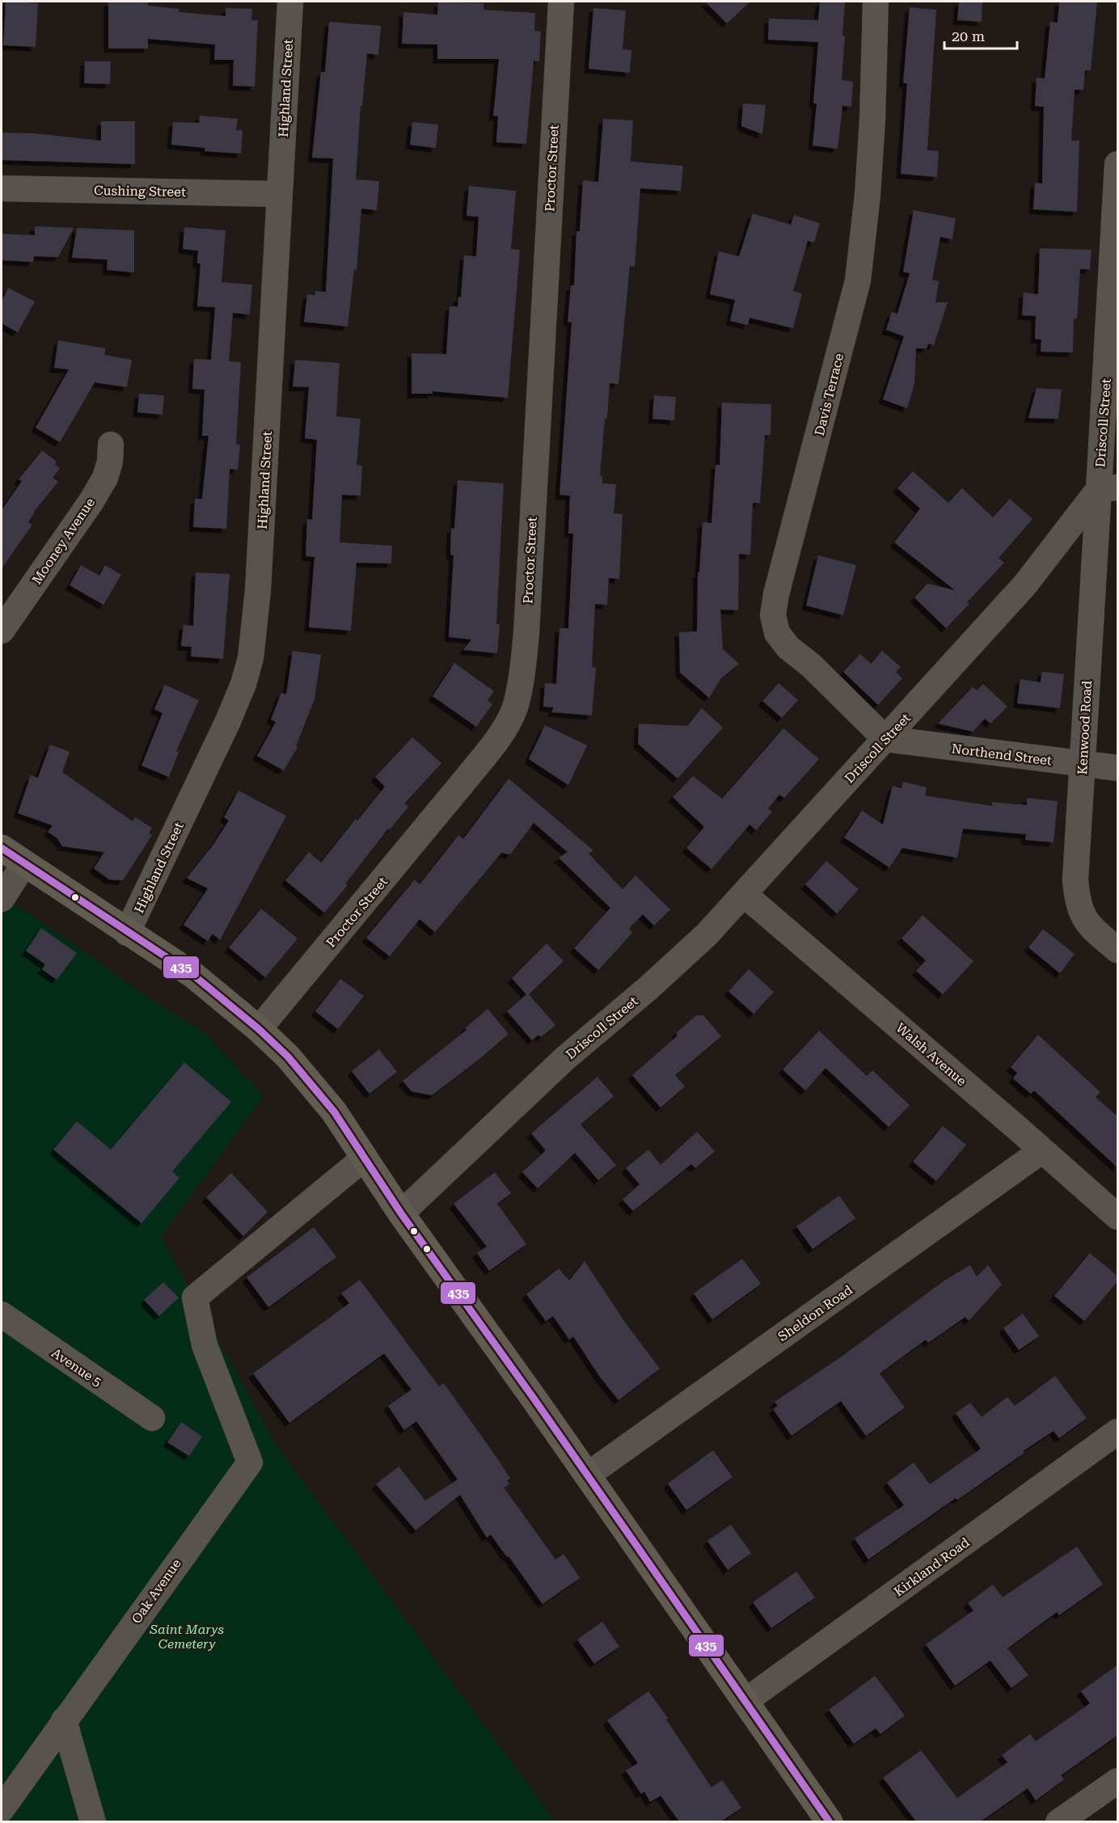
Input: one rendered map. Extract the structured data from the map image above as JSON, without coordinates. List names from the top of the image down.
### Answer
{
  "streets": {
    "street": [
      "Highland Street",
      "Proctor Street",
      "Cushing Street",
      "Davis Terrace",
      "Driscoll Street",
      "Mooney Avenue",
      "Kenwood Road",
      "Northend Street",
      "Walsh Avenue",
      "Sheldon Road",
      "Avenue 5",
      "Kirkland Road",
      "Oak Avenue"
    ]
  },
  "crossings": [
    ["Highland Street", "Cushing Street"],
    ["Davis Terrace", "Driscoll Street"],
    ["Davis Terrace", "Northend Street"],
    ["Driscoll Street", "Kenwood Road"],
    ["Driscoll Street", "Northend Street"],
    ["Driscoll Street", "Walsh Avenue"],
    ["Kenwood Road", "Northend Street"],
    ["Walsh Avenue", "Sheldon Road"]
  ],
  "parks": ["Saint Marys Cemetery"],
  "lines": ["transit line 435"],
  "scale_bar": "20 m"
}
